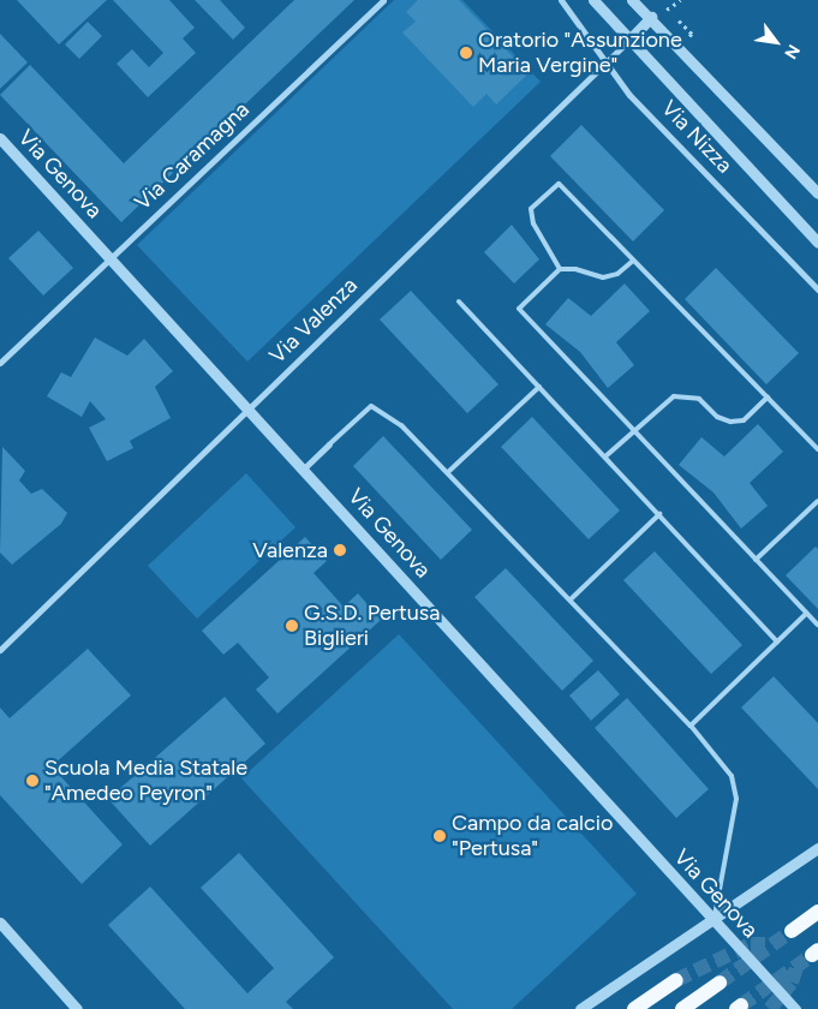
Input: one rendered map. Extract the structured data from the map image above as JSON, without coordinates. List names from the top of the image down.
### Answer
{
  "streets": {
    "street": [
      "Via Nizza",
      "Via Caramagna",
      "Via Genova",
      "Via Valenza"
    ]
  },
  "crossings": [
    ["Via Nizza", "Via Valenza"],
    ["Via Caramagna", "Via Genova"],
    ["Via Genova", "Via Valenza"]
  ],
  "places": [
    "Oratorio \"Assunzione Maria Vergine\"",
    "Valenza",
    "G.S.D. Pertusa Biglieri",
    "Scuola Media Statale \"Amedeo Peyron\"",
    "Campo da calcio \"Pertusa\""
  ],
  "north": "bottom right"
}
